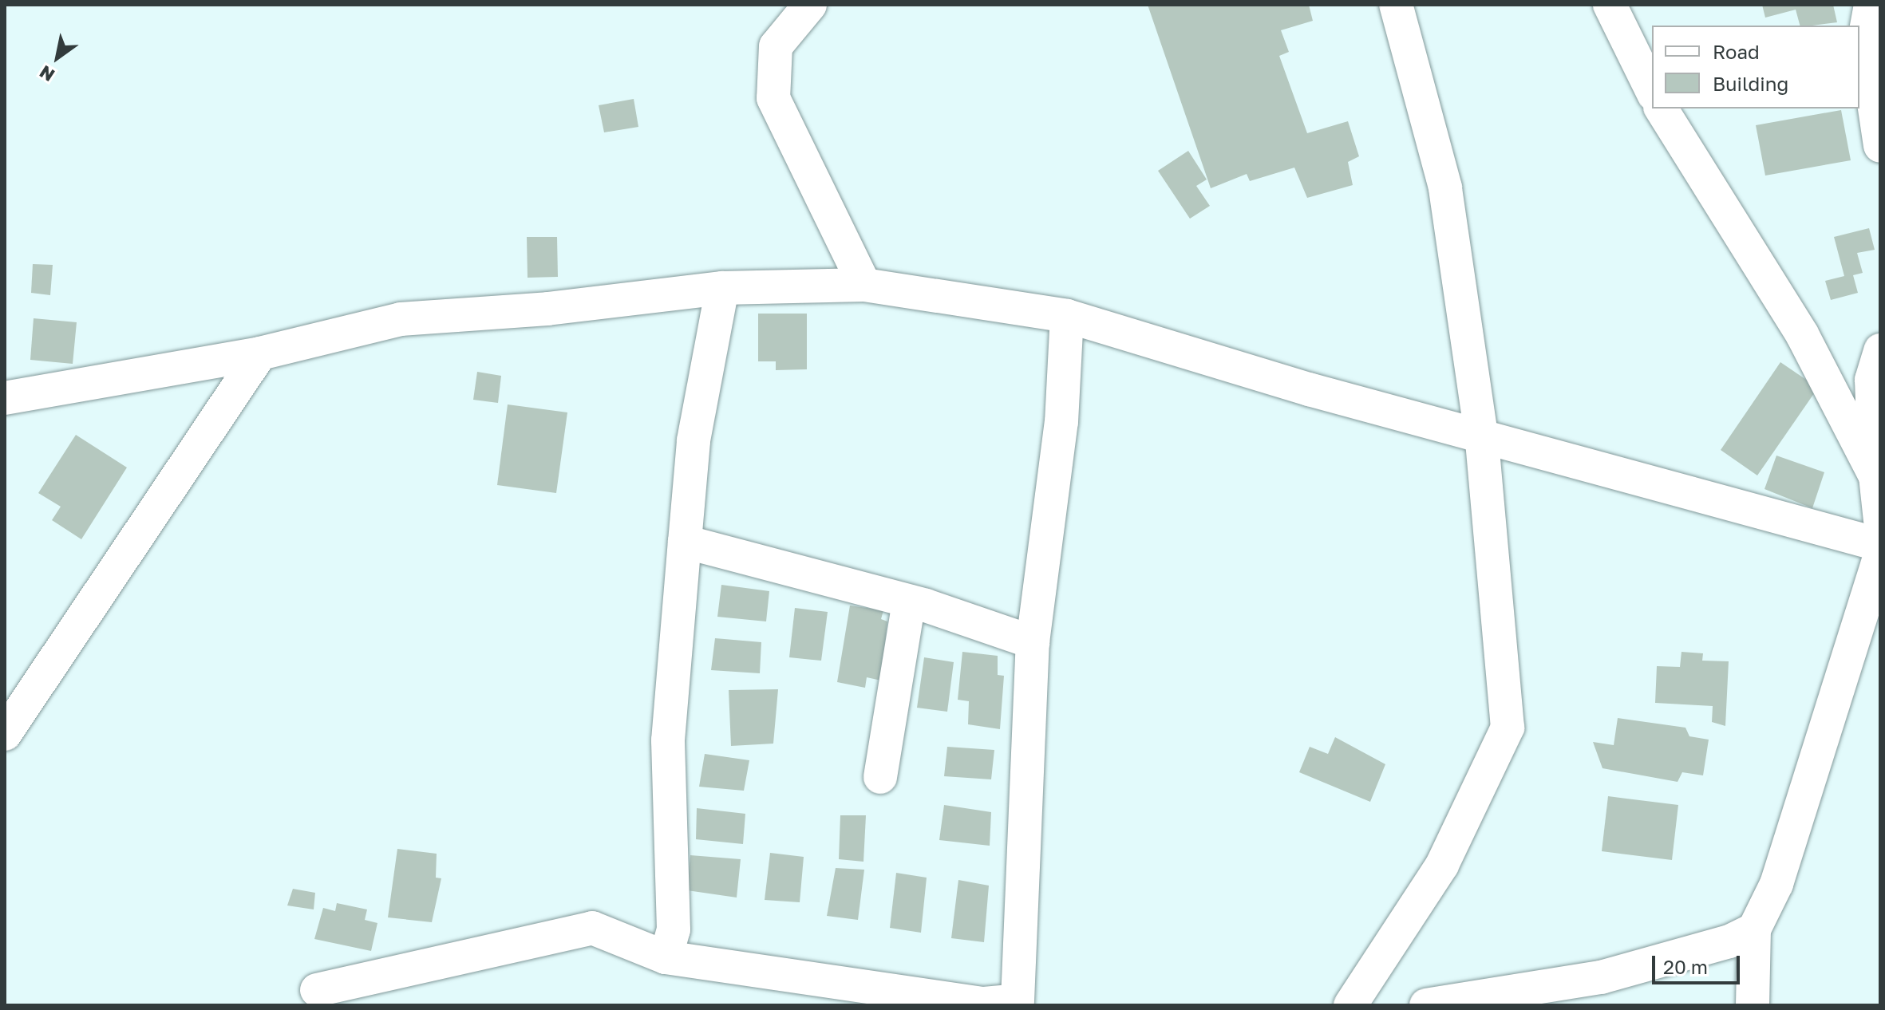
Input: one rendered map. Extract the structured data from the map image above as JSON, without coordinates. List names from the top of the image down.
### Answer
{
  "legend": ["Road", "Building"],
  "scale_bar": "20 m",
  "north": "bottom left"
}
